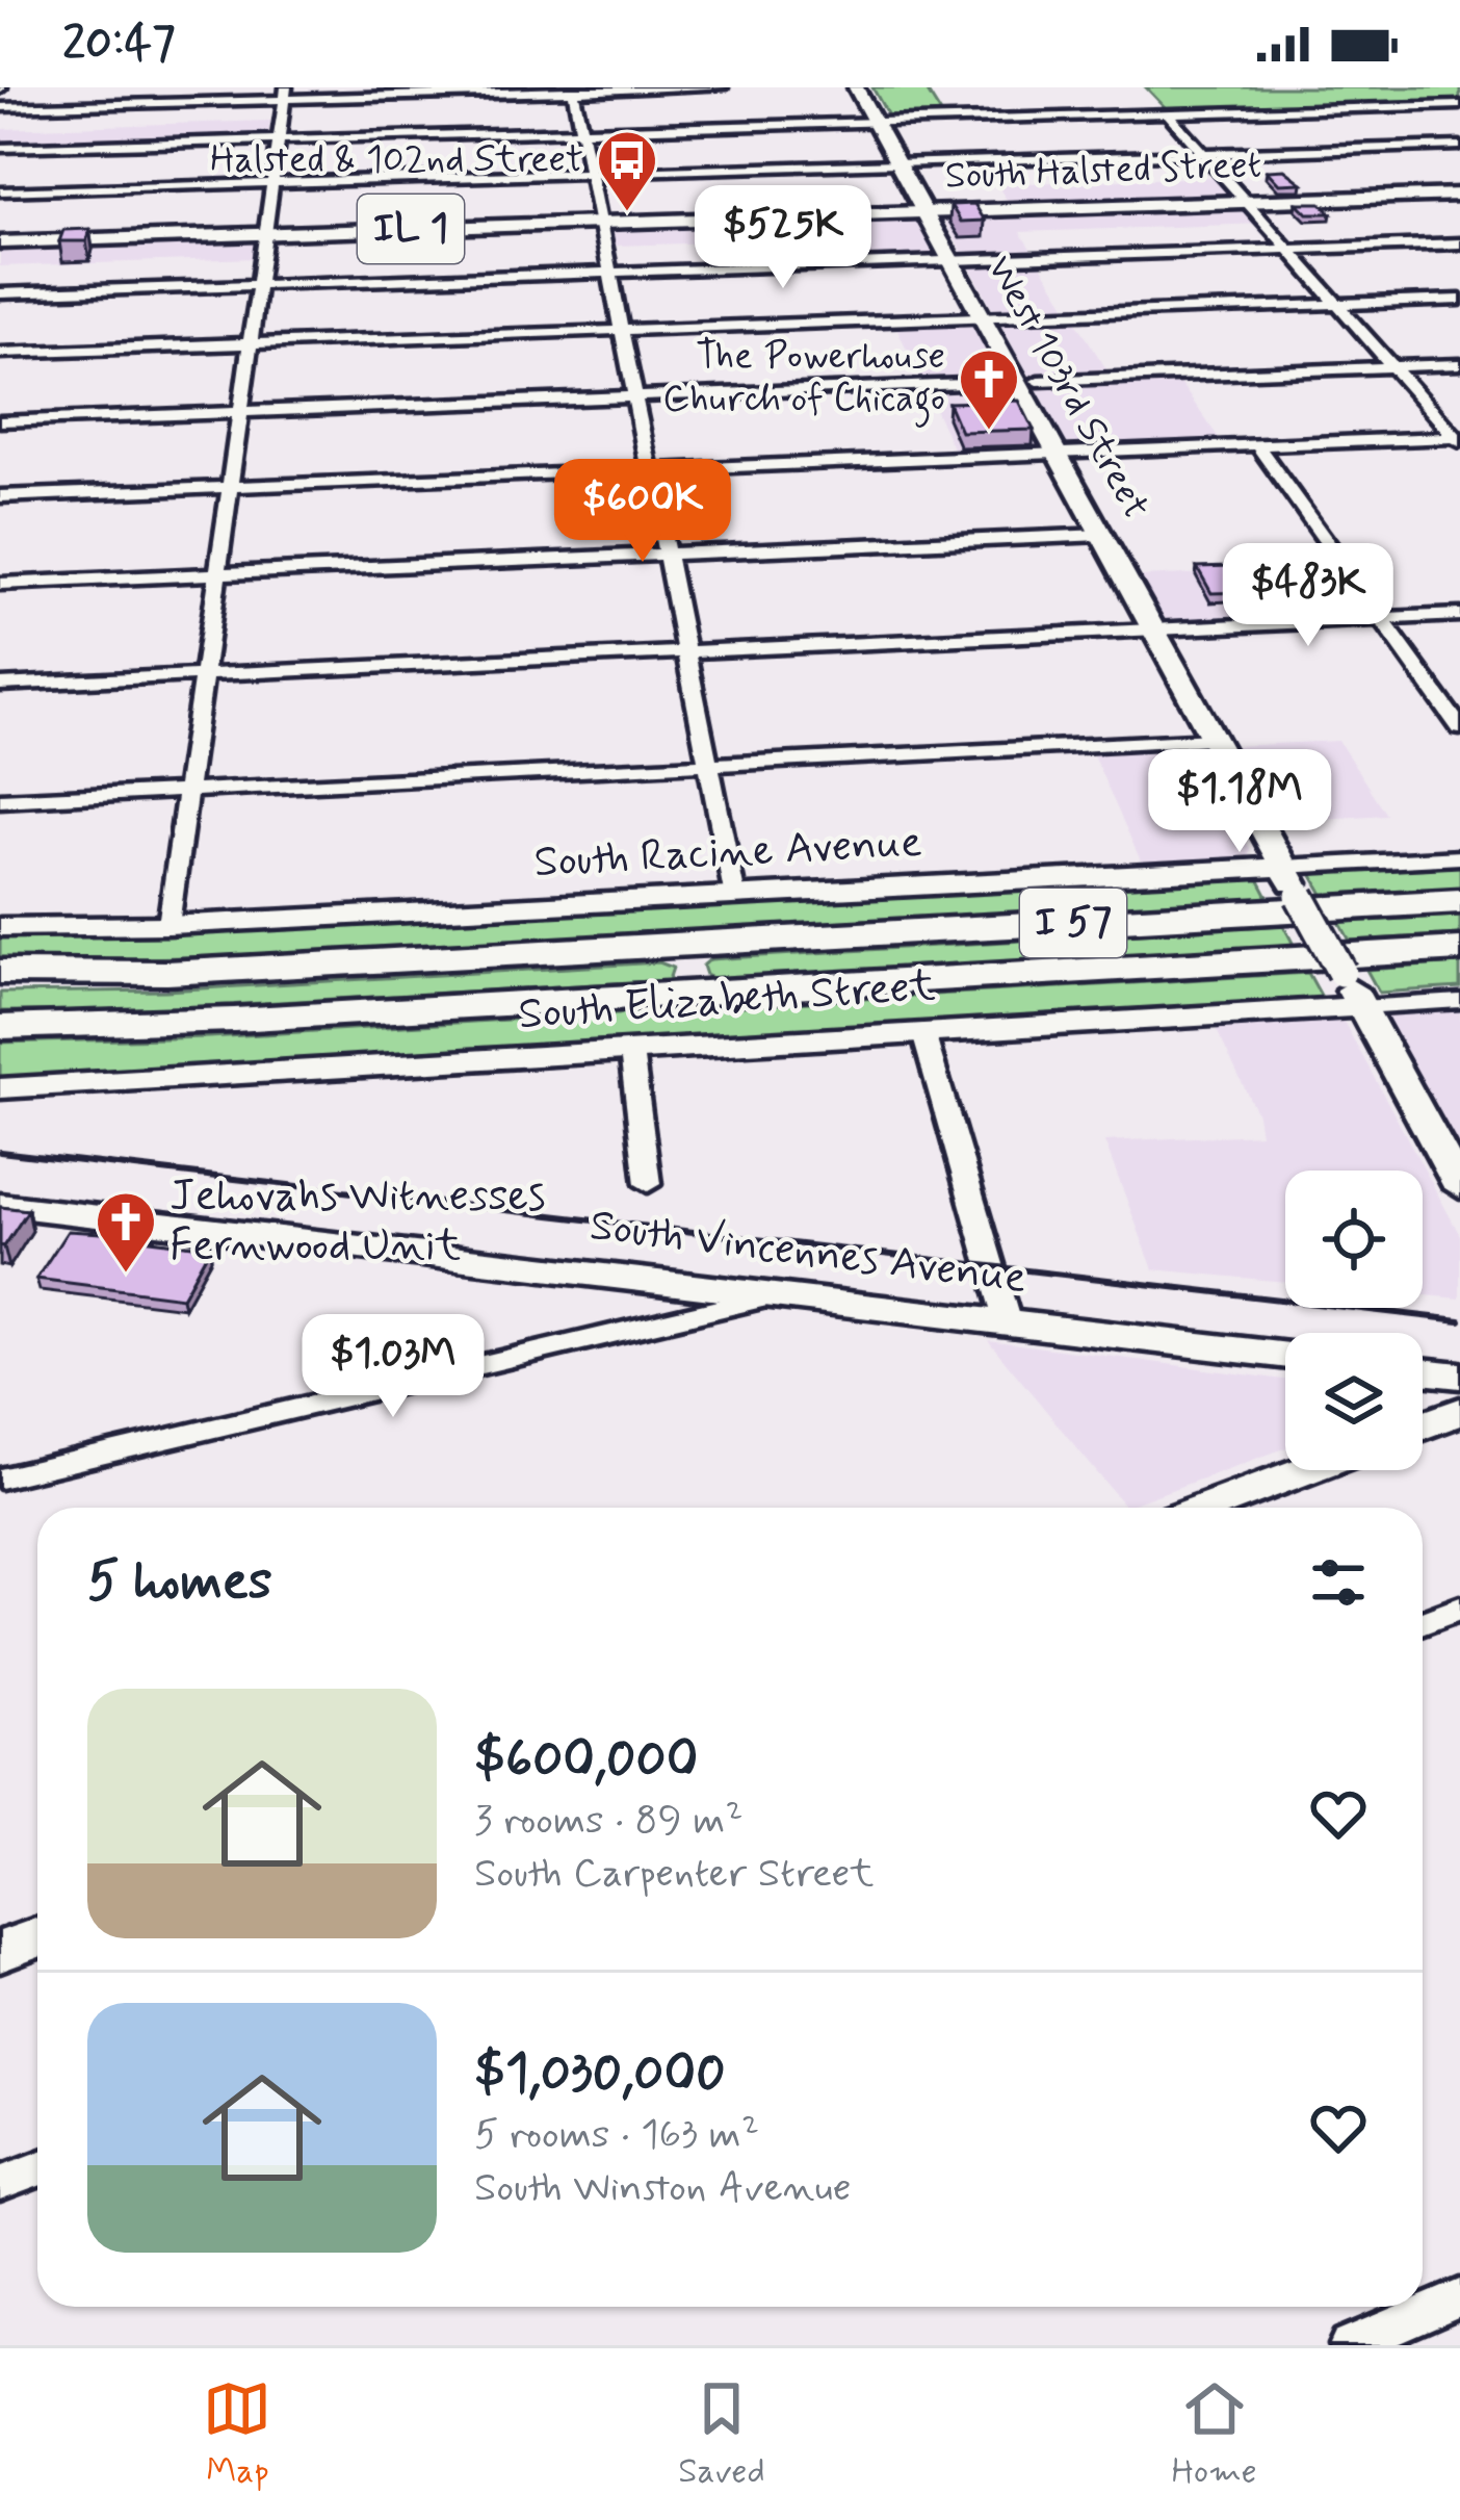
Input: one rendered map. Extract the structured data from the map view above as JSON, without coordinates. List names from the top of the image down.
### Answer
{
  "streets": {
    "highway": ["I 57"],
    "main road": [
      "South Halsted Street",
      "IL 1",
      "West 103rd Street",
      "South Racine Avenue",
      "South Elizabeth Street",
      "South Vincennes Avenue"
    ]
  },
  "crossings": [
    ["South Halsted Street", "West 103rd Street"],
    ["West 103rd Street", "South Racine Avenue"],
    ["West 103rd Street", "South Elizabeth Street"]
  ],
  "places": {
    "bus stop": ["Halsted & 102nd Street"],
    "church": ["The Powerhouse Church of Chicago", "Jehovahs Witnesses Fernwood Unit"]
  },
  "page": {
    "status": "20:47",
    "price": [
      "$525K",
      "$600K",
      "$483K",
      "$1.18M",
      "$1.03M"
    ],
    "heading": "5 homes",
    "list": [
      {
        "name": "$600,000",
        "note": "3 rooms · 89 m² · South Carpenter Street"
      },
      {
        "name": "$1,030,000",
        "note": "5 rooms · 163 m² · South Winston Avenue"
      }
    ],
    "tabs": ["Map", "Saved", "Home"]
  }
}
